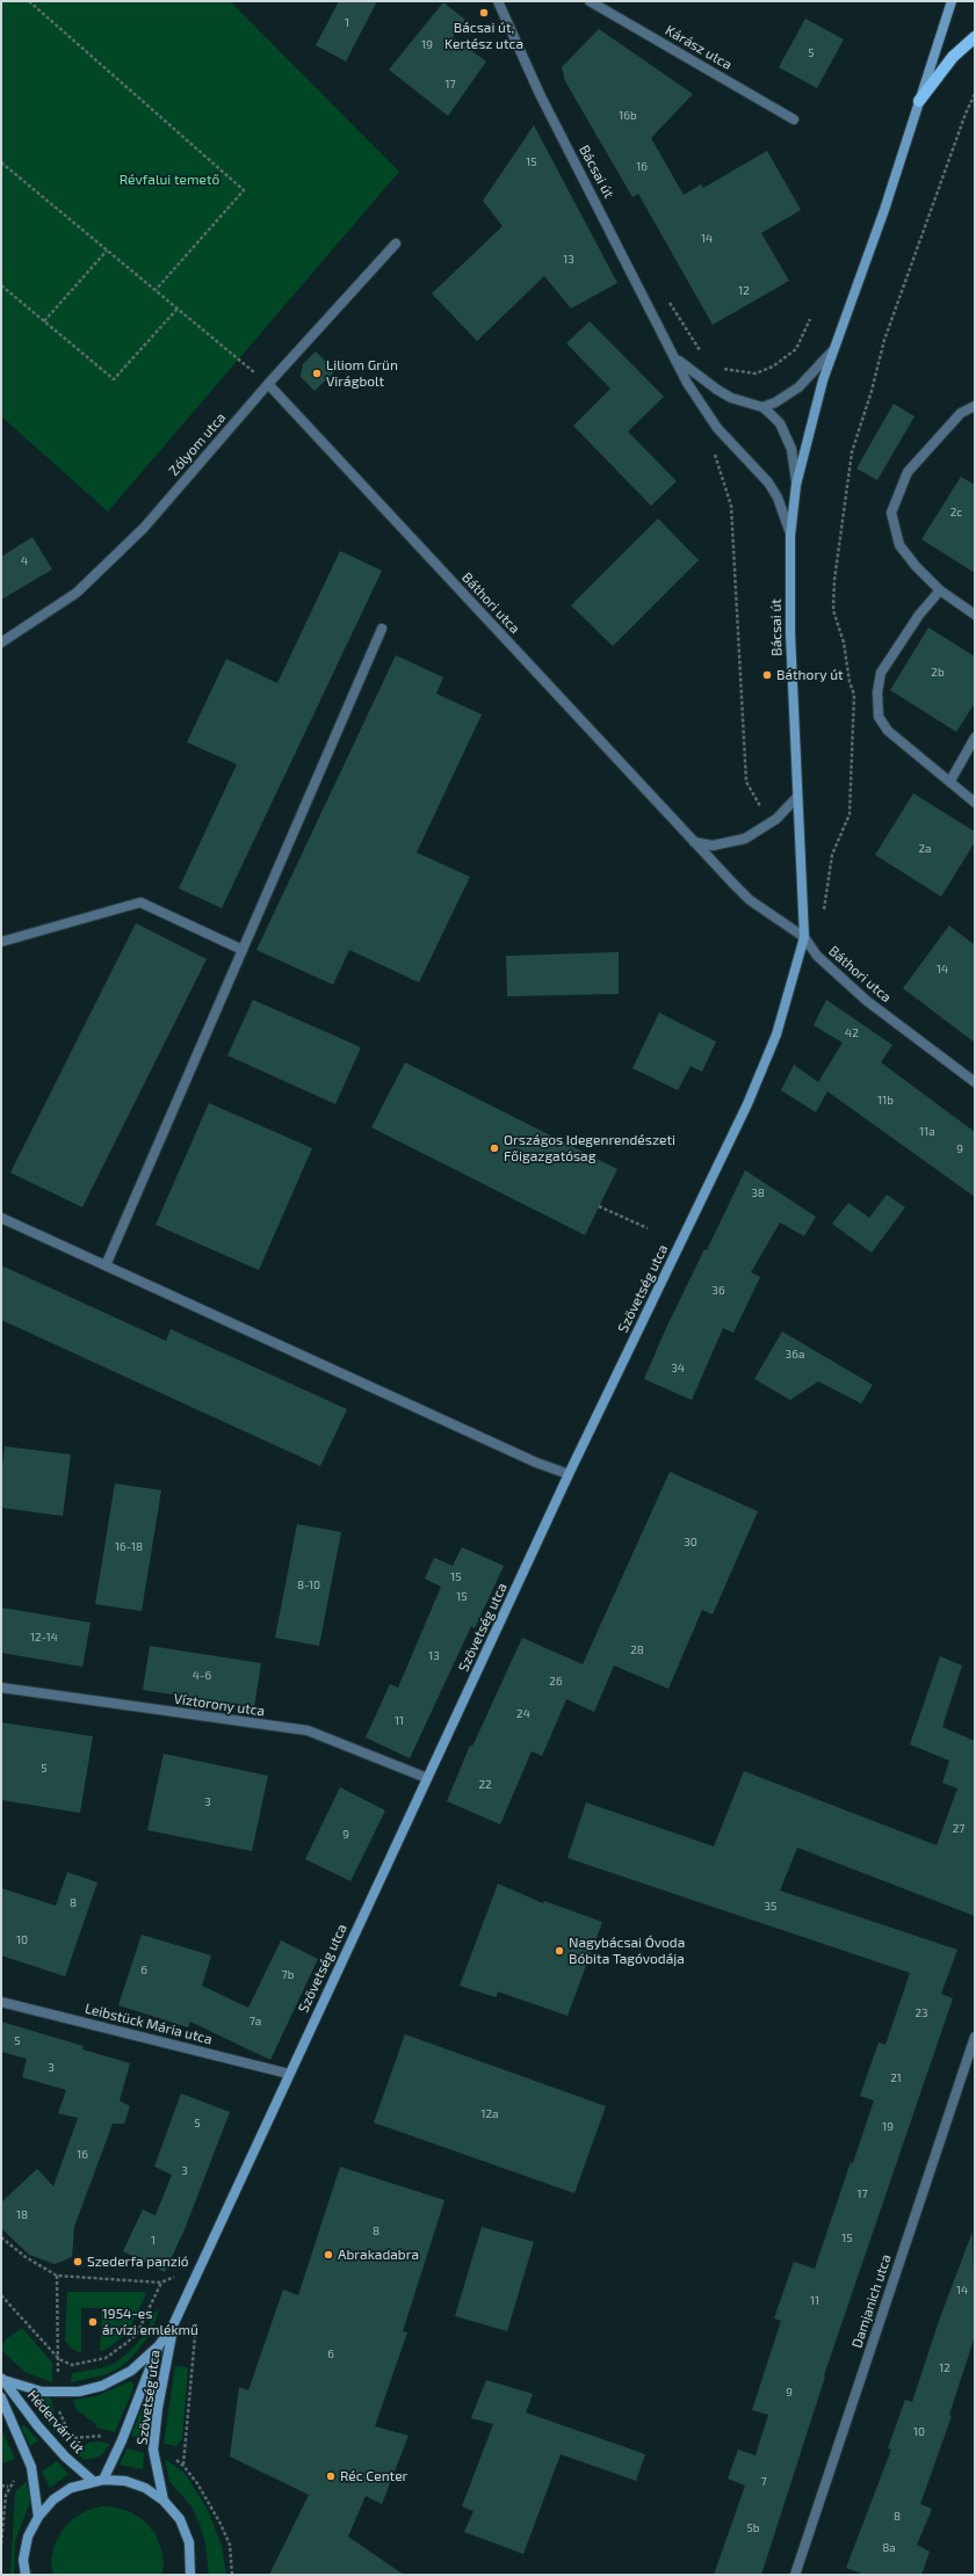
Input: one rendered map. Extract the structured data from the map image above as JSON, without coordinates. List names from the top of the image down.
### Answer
{
  "streets": {
    "street": [
      "Kárász utca",
      "Bácsai út",
      "Zólyom utca",
      "Báthori utca",
      "Szövetség utca",
      "Víztorony utca",
      "Leibstück Mária utca",
      "Damjanich utca",
      "Hédervári út"
    ]
  },
  "crossings": [
    ["Bácsai út", "Báthori utca"],
    ["Bácsai út", "Szövetség utca"],
    ["Zólyom utca", "Báthori utca"],
    ["Báthori utca", "Szövetség utca"],
    ["Szövetség utca", "Víztorony utca"],
    ["Szövetség utca", "Leibstück Mária utca"]
  ],
  "parks": ["Révfalui temető"],
  "places": [
    "Bácsai út, Kertész utca",
    "Liliom Grün Virágbolt",
    "Báthory út",
    "Országos Idegenrendészeti Főigazgatósag",
    "Nagybácsai Óvoda Bóbita Tagóvodája",
    "Abrakadabra",
    "Szederfa panzió",
    "1954-es árvízi emlékmű",
    "Réc Center"
  ],
  "house_numbers": [
    "1",
    "19",
    "5",
    "17",
    "16b",
    "15",
    "16",
    "14",
    "13",
    "12",
    "2c",
    "4",
    "2b",
    "2a",
    "14",
    "42",
    "11b",
    "11a",
    "9",
    "38",
    "36",
    "36a",
    "34",
    "30",
    "16-18",
    "15",
    "8-10",
    "15",
    "12-14",
    "28",
    "13",
    "4-6",
    "26",
    "24",
    "11",
    "5",
    "22",
    "3",
    "27",
    "9",
    "8",
    "35",
    "10",
    "6",
    "7b",
    "23",
    "7a",
    "5",
    "3",
    "21",
    "12a",
    "5",
    "19",
    "16",
    "3",
    "17",
    "18",
    "8",
    "15",
    "1",
    "14",
    "11",
    "6",
    "12",
    "9",
    "10",
    "7",
    "8",
    "5b",
    "8a"
  ]
}
